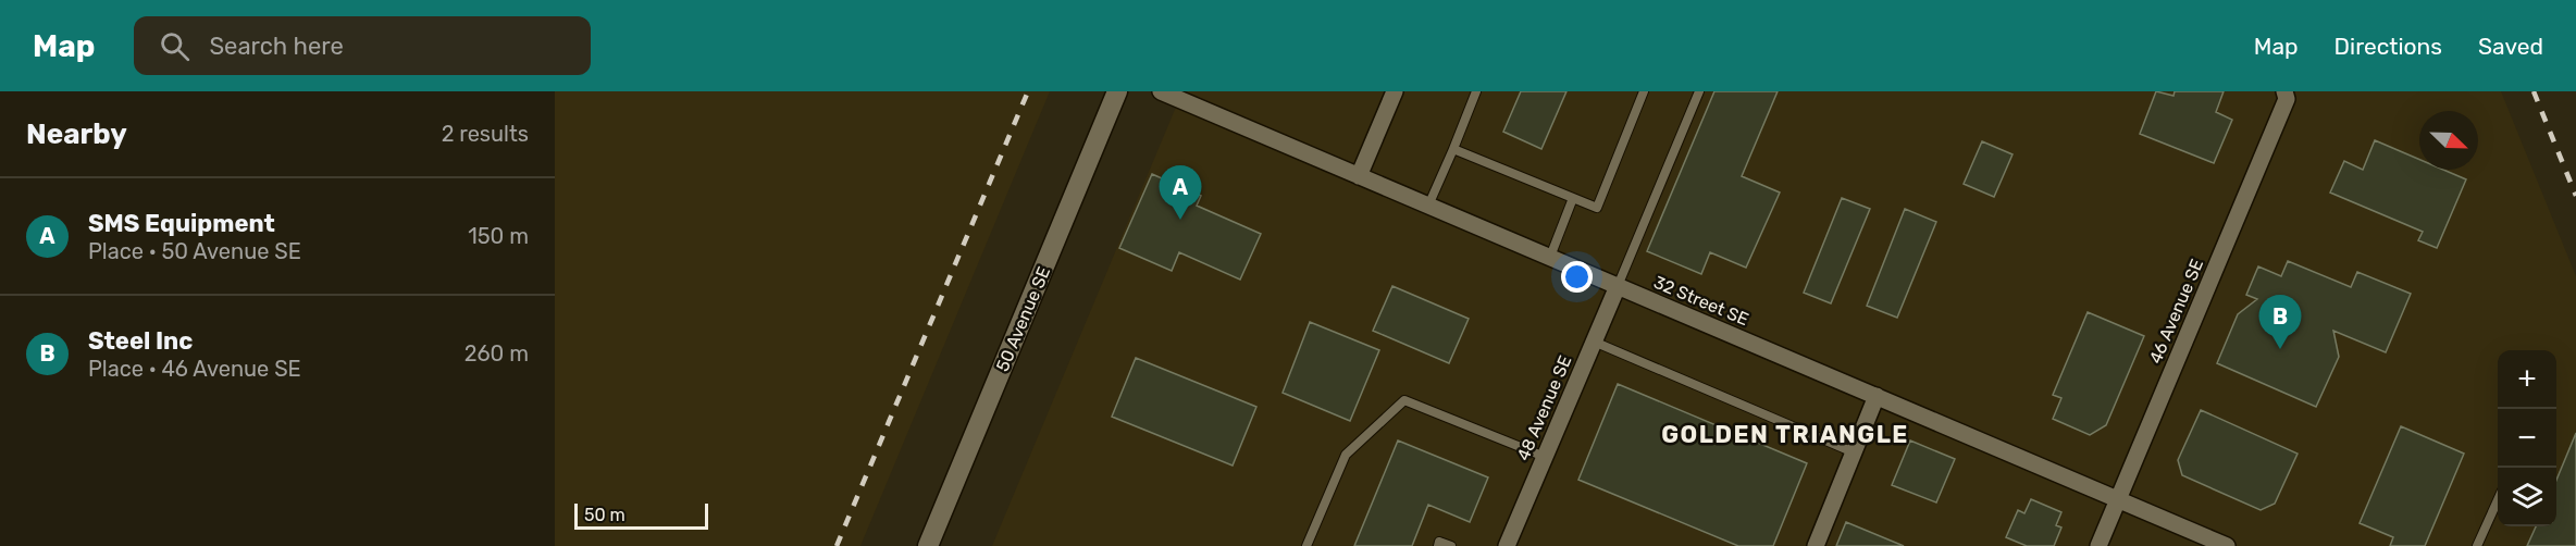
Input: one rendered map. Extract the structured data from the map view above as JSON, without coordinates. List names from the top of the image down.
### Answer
{
  "streets": {
    "street": [
      "32 Street SE",
      "46 Avenue SE",
      "50 Avenue SE",
      "48 Avenue SE"
    ]
  },
  "crossings": [
    ["32 Street SE", "46 Avenue SE"],
    ["32 Street SE", "48 Avenue SE"]
  ],
  "districts": ["GOLDEN TRIANGLE"],
  "scale_bar": "50 m",
  "north": "bottom right",
  "page": {
    "header": "Map",
    "search": "Search here",
    "nav": ["Map", "Directions", "Saved"],
    "heading": ["Nearby", "2 results"],
    "pins": ["A", "B"],
    "list": [
      {
        "mark": "A",
        "name": "SMS Equipment",
        "note": "Place · 50 Avenue SE",
        "value": "150 m"
      },
      {
        "mark": "B",
        "name": "Steel Inc",
        "note": "Place · 46 Avenue SE",
        "value": "260 m"
      }
    ],
    "map_buttons": ["+", "−"],
    "scale": "50 m"
  }
}
